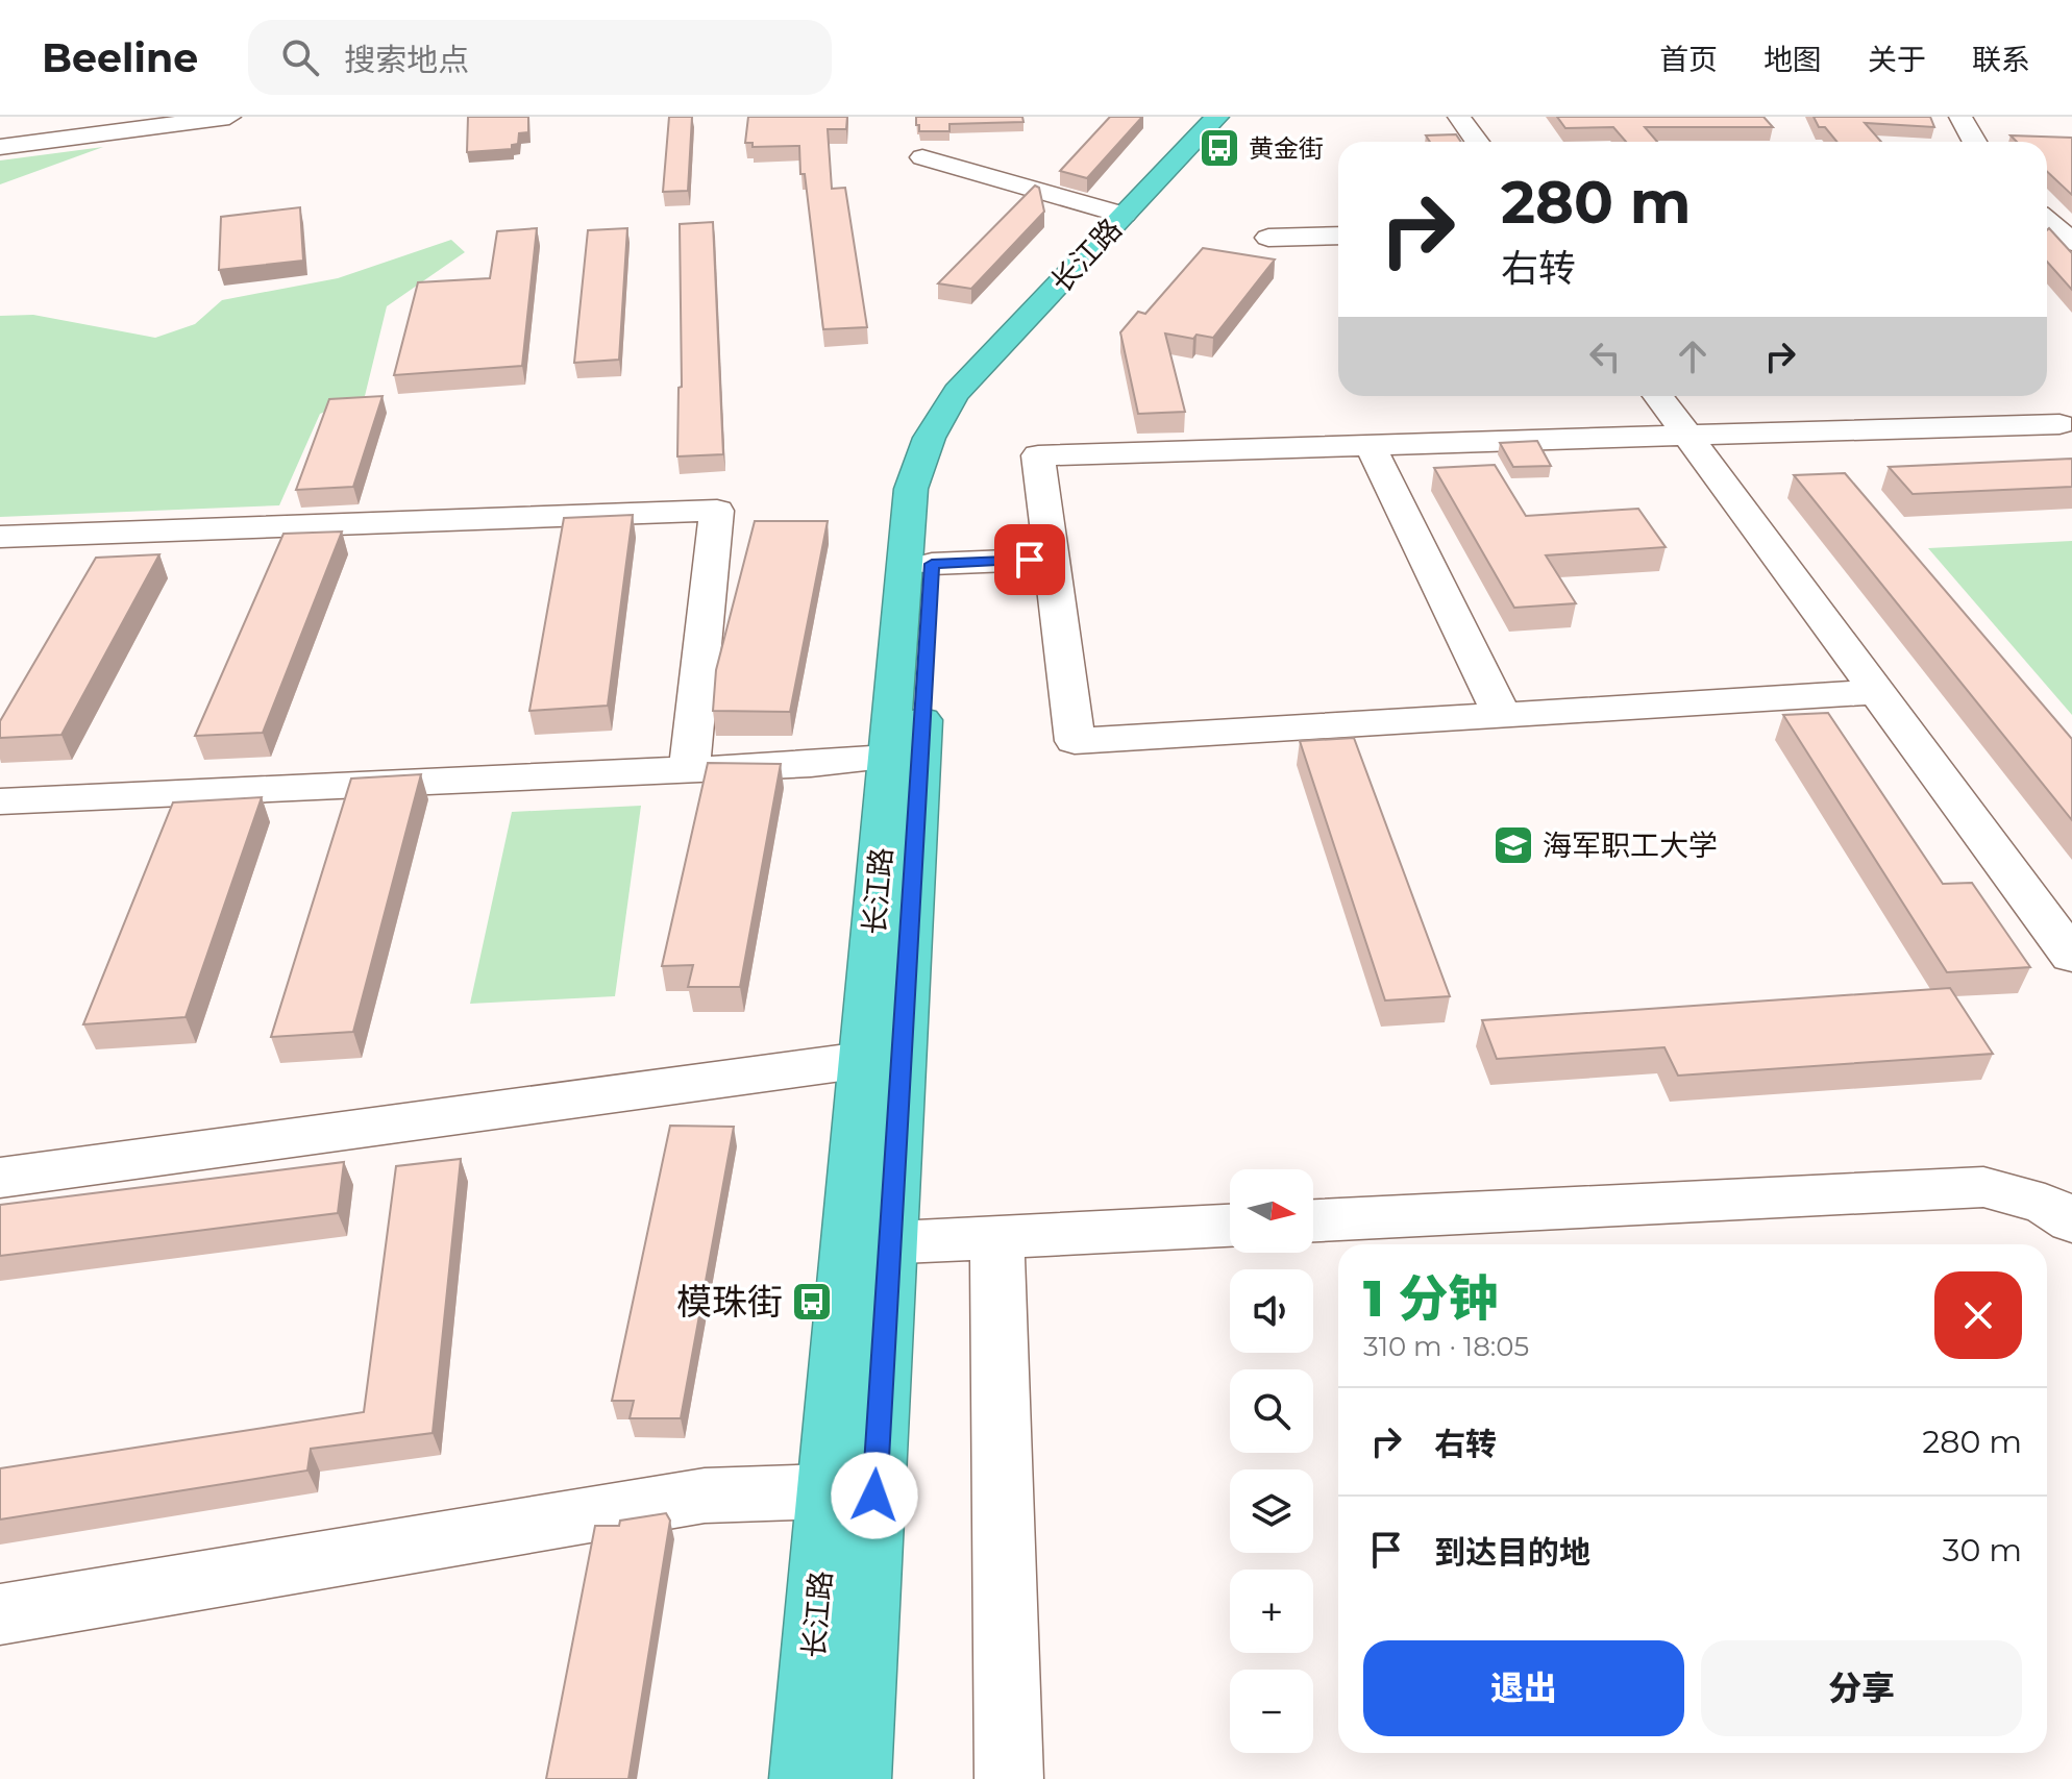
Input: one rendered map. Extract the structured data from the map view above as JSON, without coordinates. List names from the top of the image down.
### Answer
{
  "streets": {
    "highway": ["长江路"]
  },
  "places": {
    "bus stop": ["黄金街", "模珠街"],
    "school or university": ["海军职工大学"]
  },
  "north": "right",
  "page": {
    "header": "Beeline",
    "search": "搜索地点",
    "nav": [
      "首页",
      "地图",
      "关于",
      "联系"
    ],
    "turn": ["280 m", "右转"],
    "map_buttons": ["+", "−"],
    "heading": ["1 分钟", "310 m · 18:05"],
    "list": [
      {
        "name": "右转",
        "value": "280 m"
      },
      {
        "name": "到达目的地",
        "value": "30 m"
      }
    ],
    "buttons": ["退出", "分享"]
  }
}
